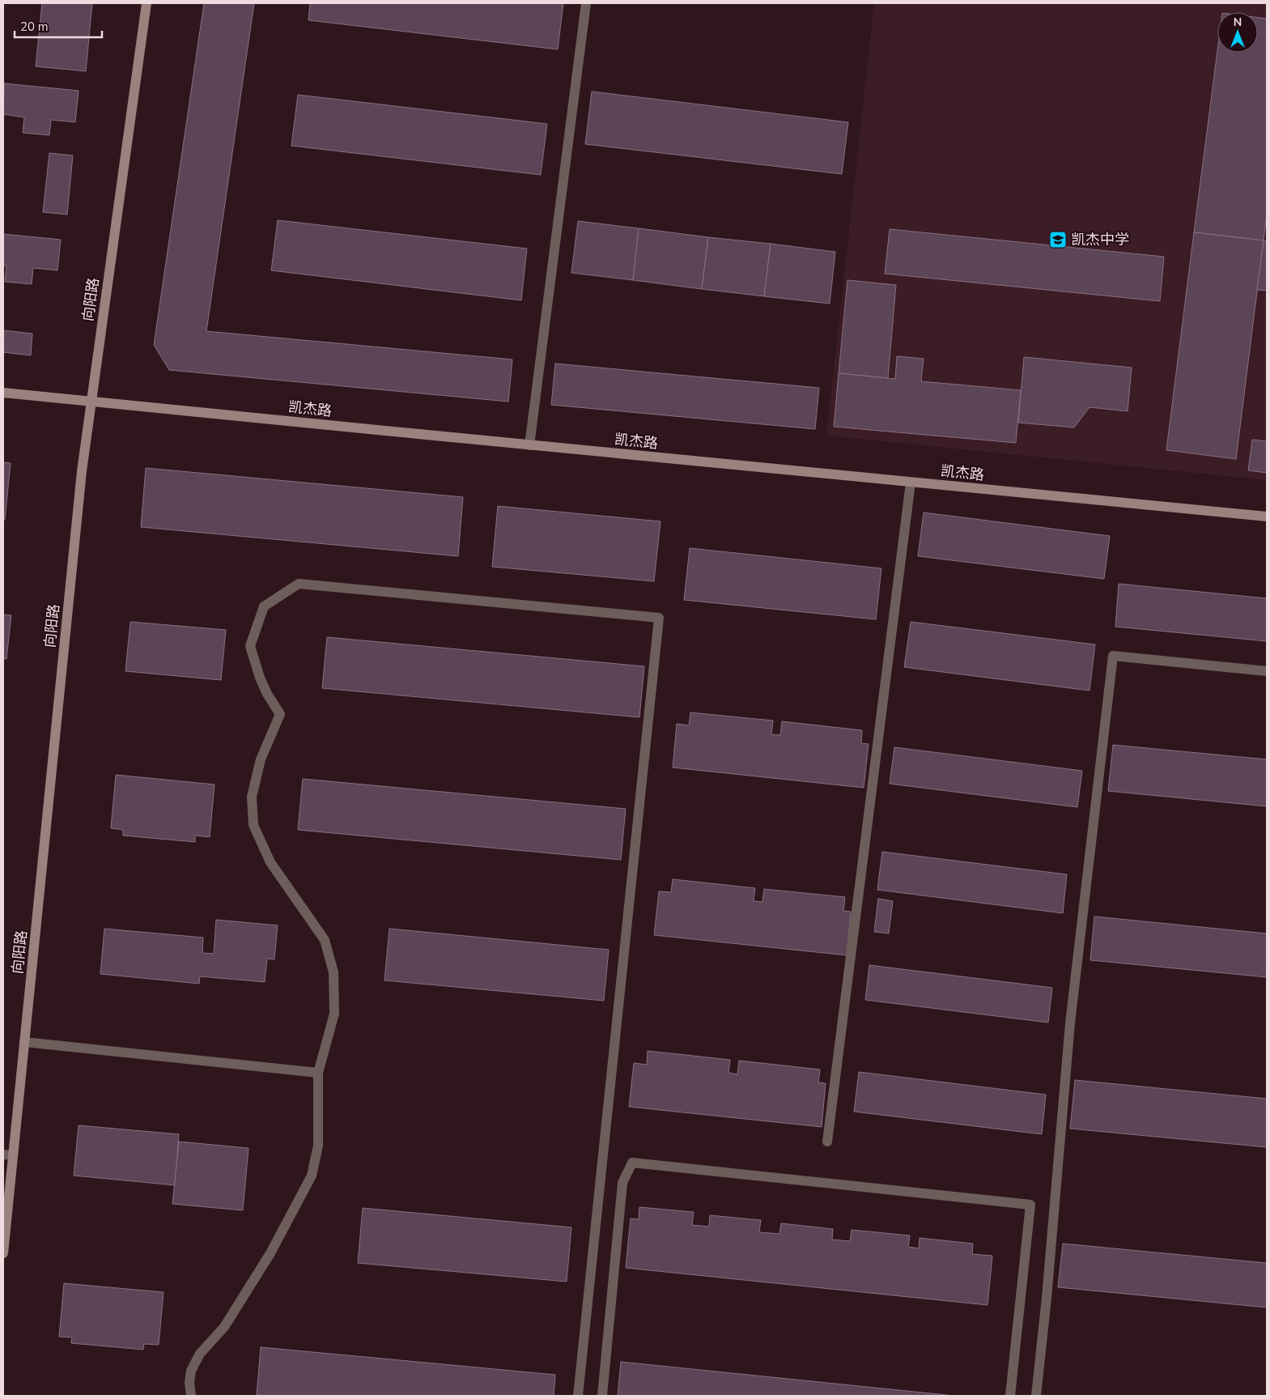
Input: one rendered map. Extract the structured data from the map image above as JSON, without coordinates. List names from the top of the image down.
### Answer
{
  "streets": {
    "street": ["向阳路", "凯杰路"]
  },
  "crossings": [
    ["向阳路", "凯杰路"]
  ],
  "places": {
    "school or university": ["凯杰中学"]
  },
  "scale_bar": "20 m",
  "north": "top"
}
